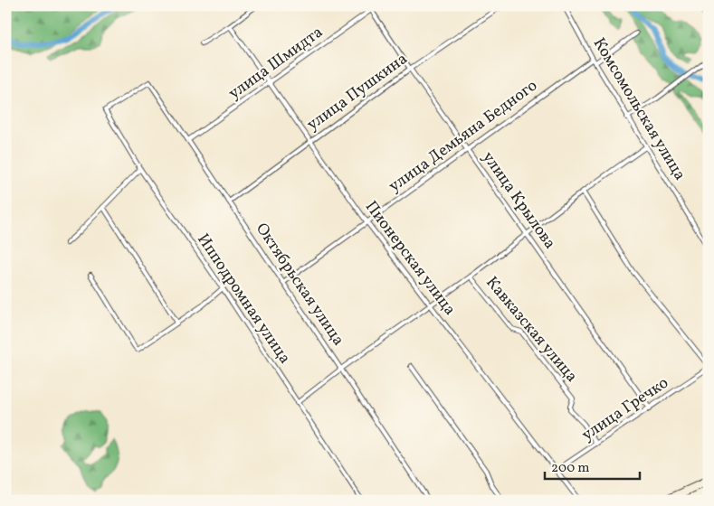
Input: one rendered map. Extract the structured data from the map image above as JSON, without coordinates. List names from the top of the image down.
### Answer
{
  "streets": {
    "street": [
      "улица Шмидта",
      "улица Пушкина",
      "Комсомольская улица",
      "улица Демьяна Бедного",
      "улица Крылова",
      "Пионерская улица",
      "Октябрьская улица",
      "Ипподромная улица",
      "Кавказская улица",
      "улица Гречко"
    ]
  },
  "crossings": [
    ["улица Шмидта", "улица Крылова"],
    ["улица Шмидта", "Пионерская улица"],
    ["улица Шмидта", "Октябрьская улица"],
    ["улица Пушкина", "улица Крылова"],
    ["улица Пушкина", "Пионерская улица"],
    ["улица Пушкина", "Октябрьская улица"],
    ["Комсомольская улица", "улица Демьяна Бедного"],
    ["улица Демьяна Бедного", "улица Крылова"],
    ["улица Демьяна Бедного", "Пионерская улица"],
    ["улица Демьяна Бедного", "Октябрьская улица"],
    ["улица Крылова", "улица Гречко"],
    ["Пионерская улица", "улица Гречко"],
    ["Октябрьская улица", "Ипподромная улица"],
    ["Кавказская улица", "улица Гречко"]
  ],
  "scale_bar": "200 m"
}
